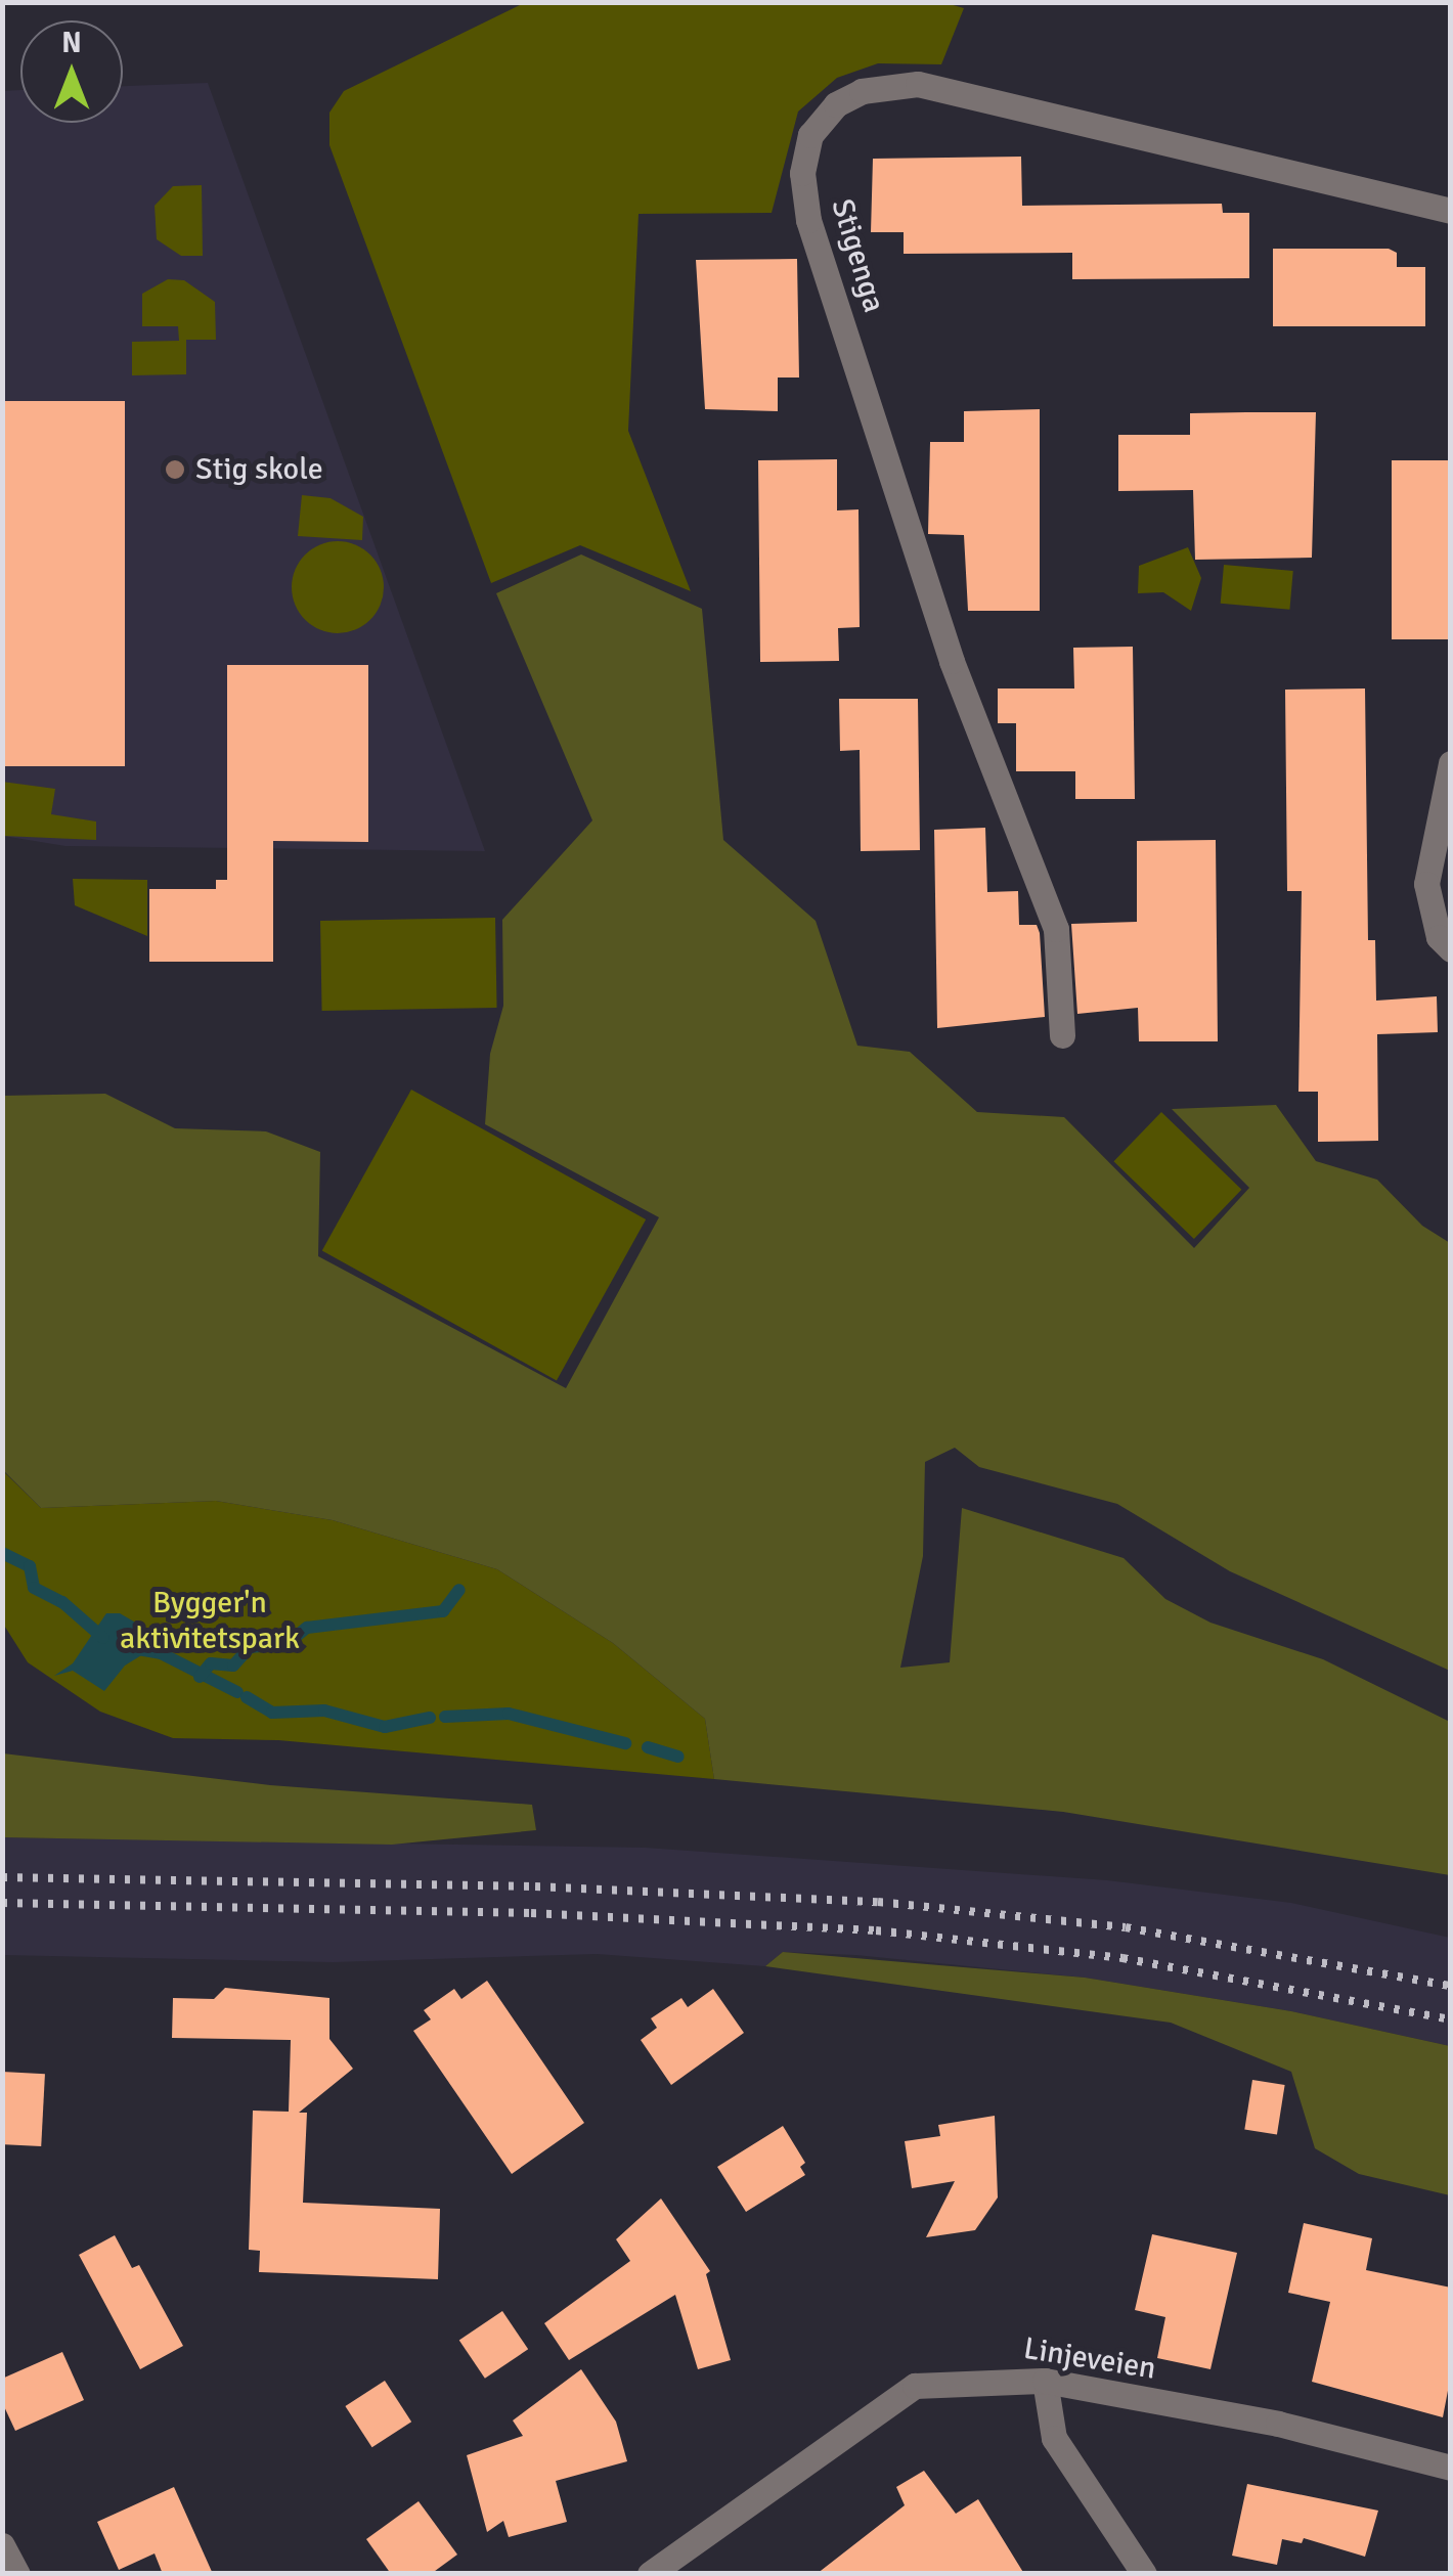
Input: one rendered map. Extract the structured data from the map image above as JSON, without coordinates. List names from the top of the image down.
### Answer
{
  "streets": {
    "street": ["Stigenga", "Linjeveien"]
  },
  "parks": ["Bygger'n aktivitetspark"],
  "places": ["Stig skole"],
  "north": "top"
}
